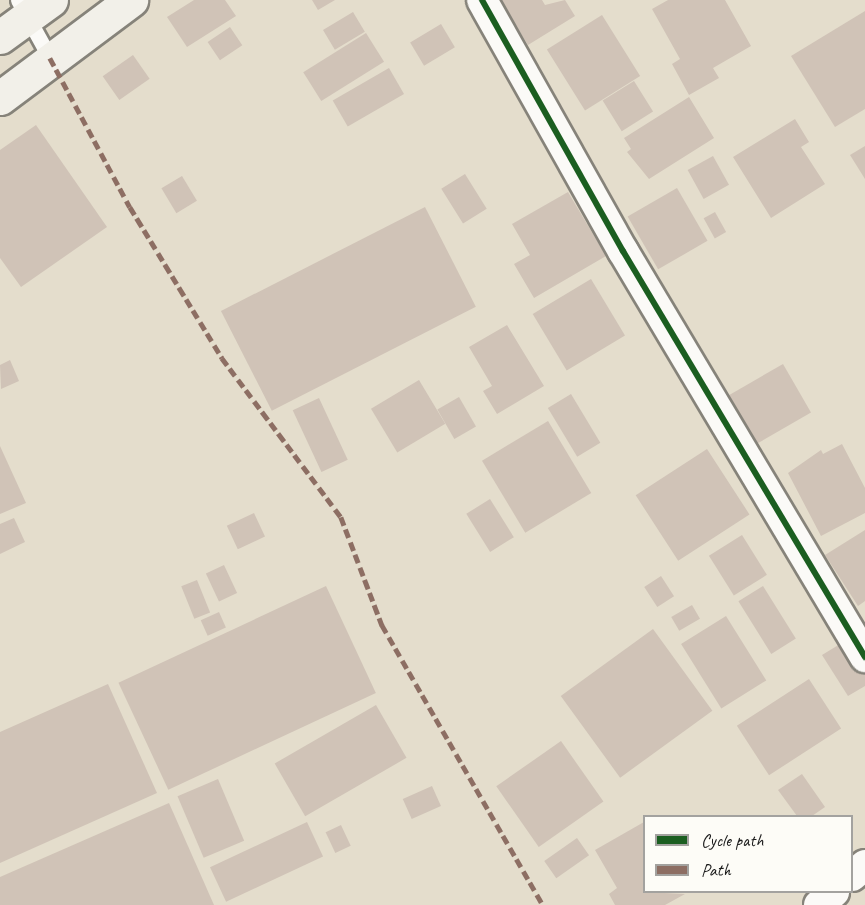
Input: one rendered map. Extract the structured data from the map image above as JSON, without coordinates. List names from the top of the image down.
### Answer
{
  "legend": ["Cycle path", "Path"]
}
